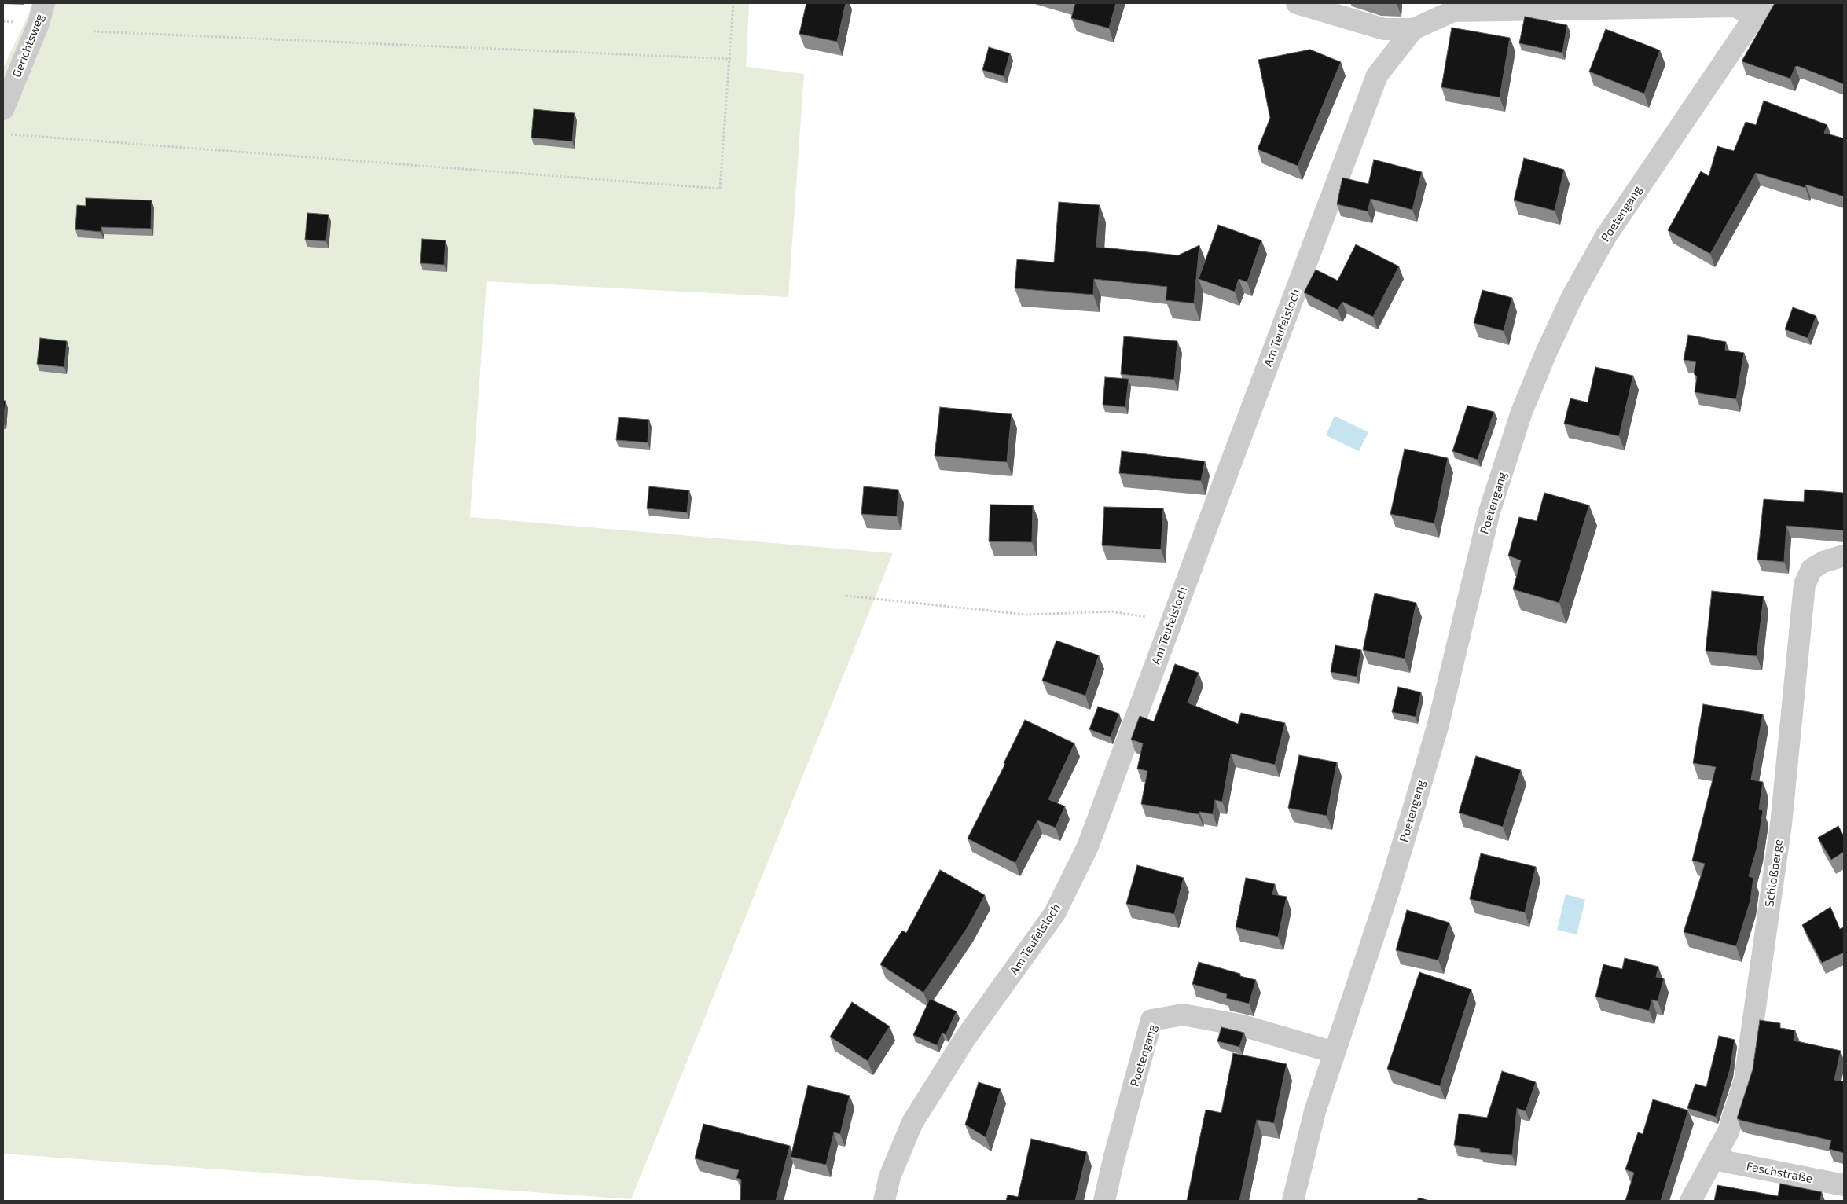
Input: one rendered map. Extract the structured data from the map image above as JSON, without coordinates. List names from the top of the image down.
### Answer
{
  "streets": {
    "street": [
      "Gerichtsweg",
      "Poetengang",
      "Am Teufelsloch",
      "Schloßberge",
      "Faschstraße"
    ]
  },
  "crossings": [
    ["Poetengang", "Am Teufelsloch"],
    ["Schloßberge", "Faschstraße"]
  ]
}
